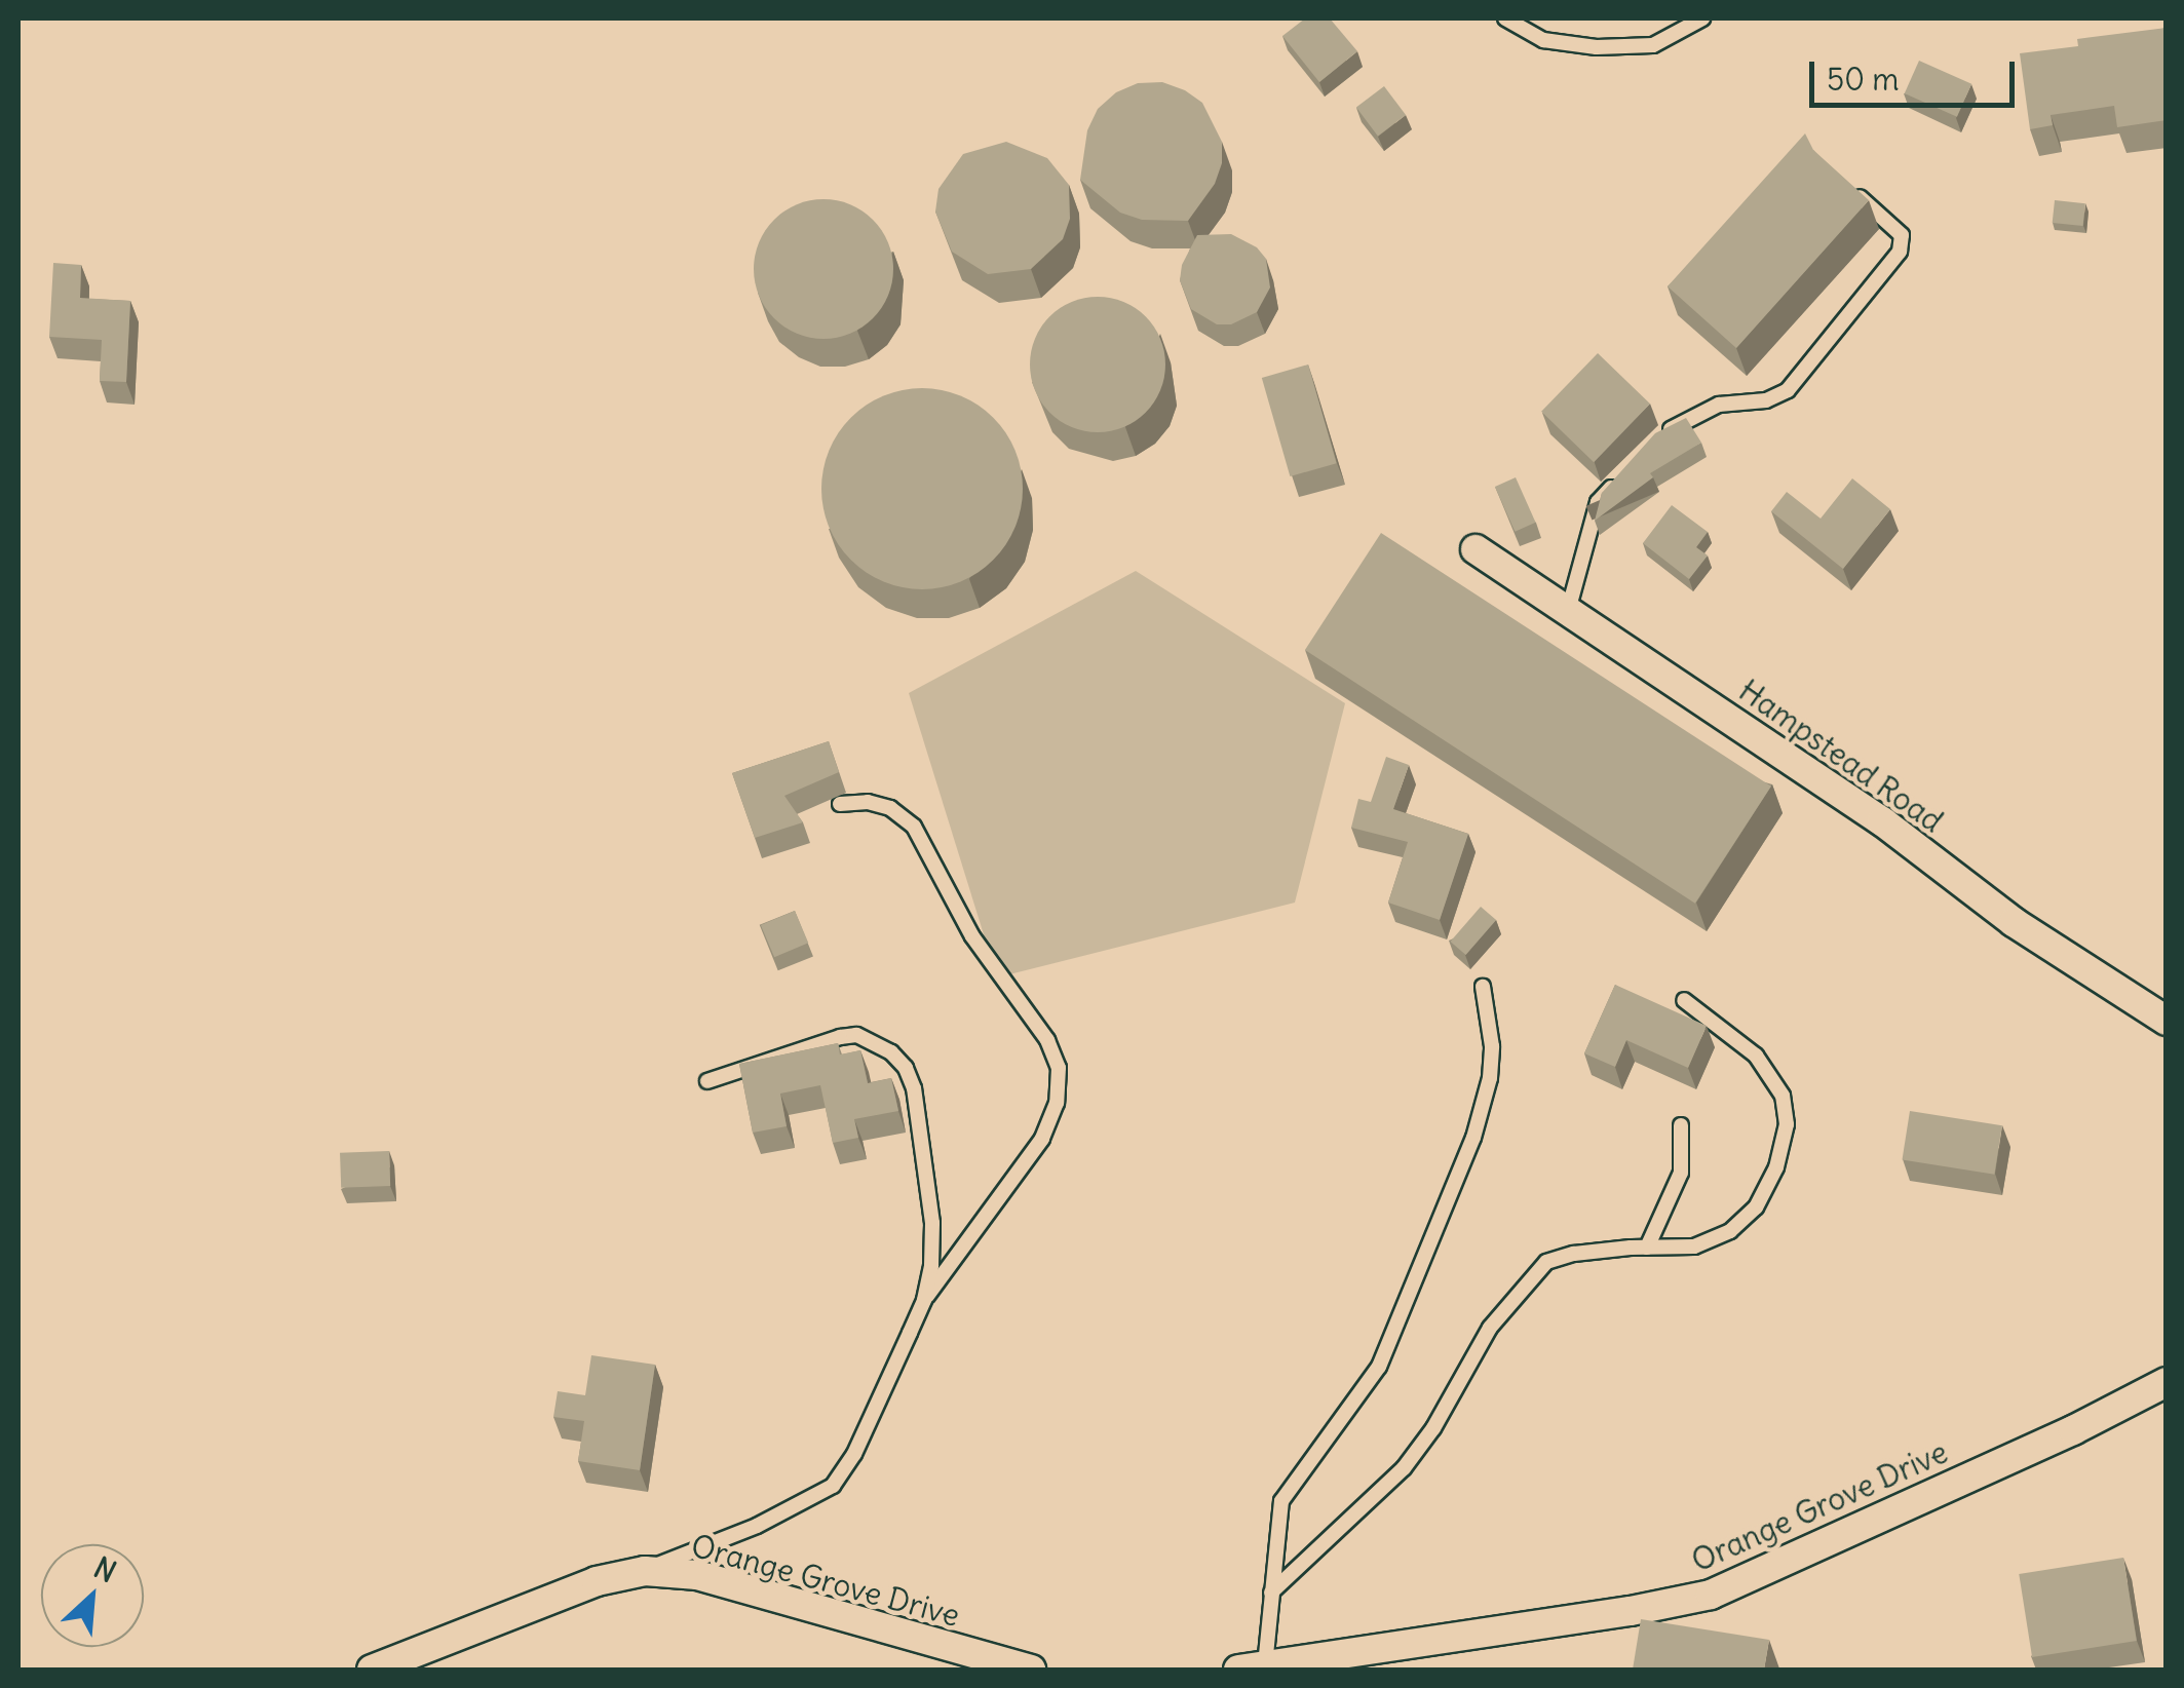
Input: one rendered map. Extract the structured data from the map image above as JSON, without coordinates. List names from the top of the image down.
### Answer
{
  "streets": {
    "street": ["Hampstead Road", "Orange Grove Drive"]
  },
  "scale_bar": "50 m",
  "north": "top right"
}
